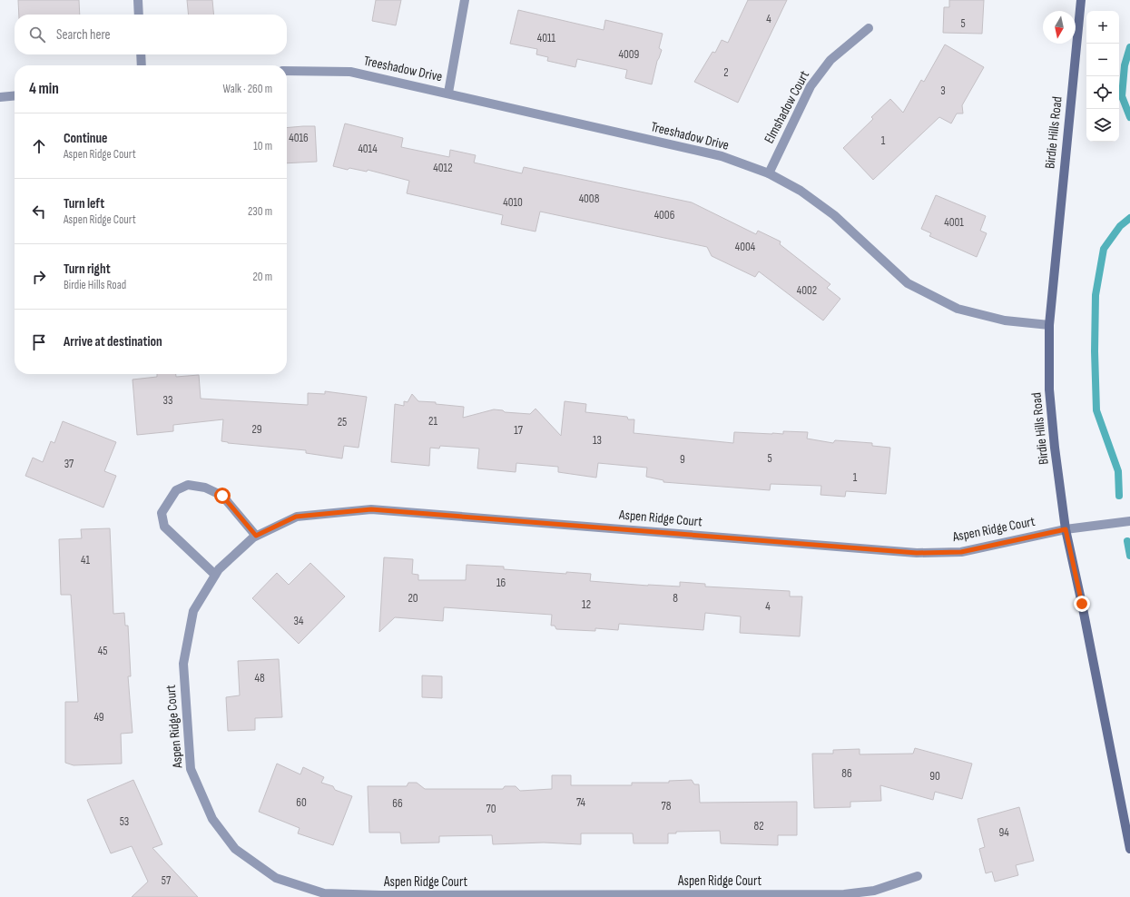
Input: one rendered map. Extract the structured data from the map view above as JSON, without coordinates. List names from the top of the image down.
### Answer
{
  "streets": {
    "main road": ["Birdie Hills Road"],
    "street": ["Treeshadow Drive", "Elmshadow Court", "Aspen Ridge Court"]
  },
  "crossings": [
    ["Treeshadow Drive", "Elmshadow Court"],
    ["Treeshadow Drive", "Birdie Hills Road"],
    ["Birdie Hills Road", "Aspen Ridge Court"]
  ],
  "house_numbers": [
    "4",
    "5",
    "4011",
    "4009",
    "2",
    "3",
    "4016",
    "1",
    "4014",
    "4012",
    "4008",
    "4010",
    "4006",
    "4001",
    "4004",
    "4002",
    "33",
    "21",
    "25",
    "29",
    "17",
    "13",
    "5",
    "9",
    "37",
    "1",
    "41",
    "16",
    "20",
    "8",
    "12",
    "4",
    "34",
    "45",
    "48",
    "49",
    "86",
    "90",
    "60",
    "74",
    "66",
    "78",
    "70",
    "53",
    "82",
    "94",
    "57"
  ],
  "north": "bottom",
  "page": {
    "map_buttons": ["+", "−"],
    "search": "Search here",
    "heading": ["4 min", "Walk · 260 m"],
    "list": [
      ["Continue", "Aspen Ridge Court", "10 m"],
      ["Turn left", "Aspen Ridge Court", "230 m"],
      ["Turn right", "Birdie Hills Road", "20 m"],
      "Arrive at destination"
    ]
  }
}
